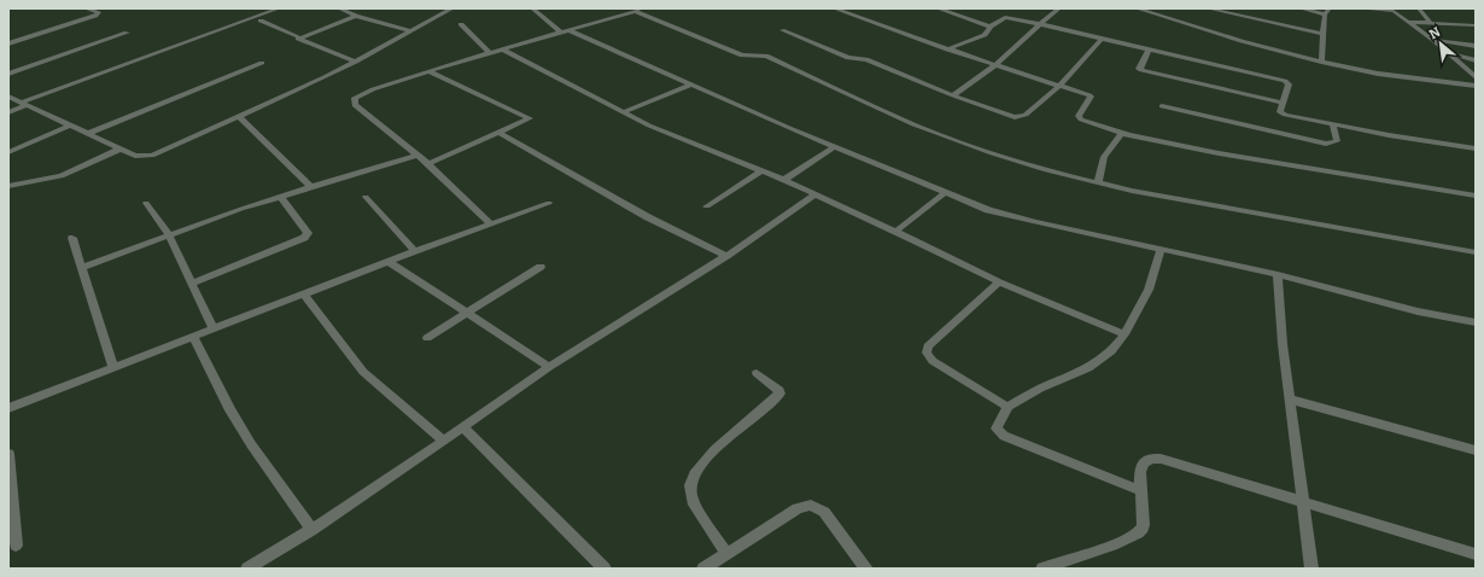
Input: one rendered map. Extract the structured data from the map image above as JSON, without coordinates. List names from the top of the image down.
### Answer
{
  "north": "top left"
}
